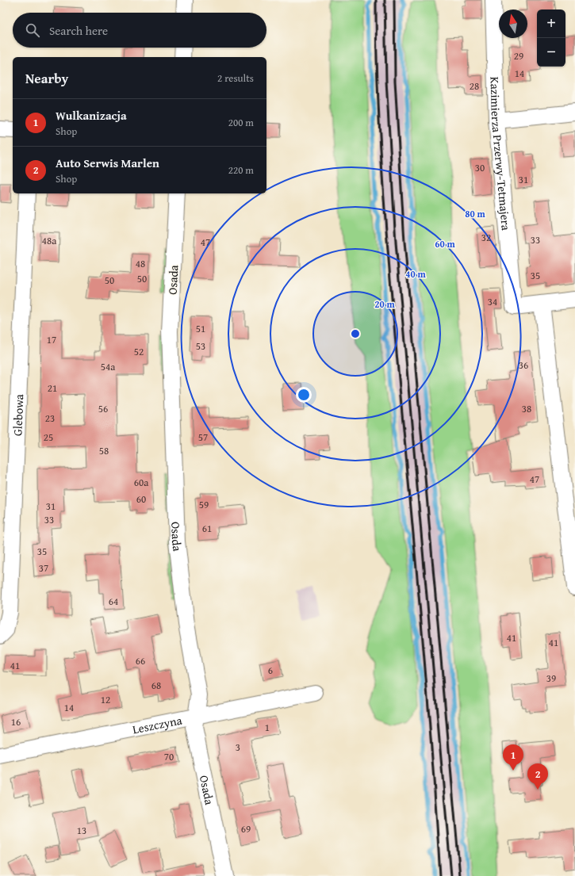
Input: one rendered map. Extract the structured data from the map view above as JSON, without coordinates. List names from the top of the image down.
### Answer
{
  "streets": {
    "street": [
      "Kazimierza Przerwy-Tetmajera",
      "Osada",
      "Glebowa",
      "Leszczyna"
    ]
  },
  "crossings": [
    ["Osada", "Leszczyna"]
  ],
  "house_numbers": [
    "29",
    "14",
    "28",
    "30",
    "31",
    "32",
    "33",
    "48a",
    "47",
    "48",
    "35",
    "50",
    "50",
    "34",
    "51",
    "17",
    "53",
    "52",
    "36",
    "54a",
    "21",
    "56",
    "38",
    "23",
    "25",
    "57",
    "58",
    "47",
    "60a",
    "60",
    "59",
    "31",
    "33",
    "61",
    "35",
    "37",
    "64",
    "41",
    "41",
    "66",
    "41",
    "6",
    "39",
    "68",
    "12",
    "14",
    "16",
    "1",
    "3",
    "70",
    "69",
    "13"
  ],
  "north": "top",
  "page": {
    "map_buttons": ["+", "−"],
    "search": "Search here",
    "heading": ["Nearby", "2 results"],
    "list": [
      {
        "mark": "1",
        "name": "Wulkanizacja",
        "note": "Shop",
        "value": "200 m"
      },
      {
        "mark": "2",
        "name": "Auto Serwis Marlen",
        "note": "Shop",
        "value": "220 m"
      }
    ],
    "pins": ["1", "2"]
  },
  "rings": [
    "80 m",
    "60 m",
    "40 m",
    "20 m"
  ]
}
